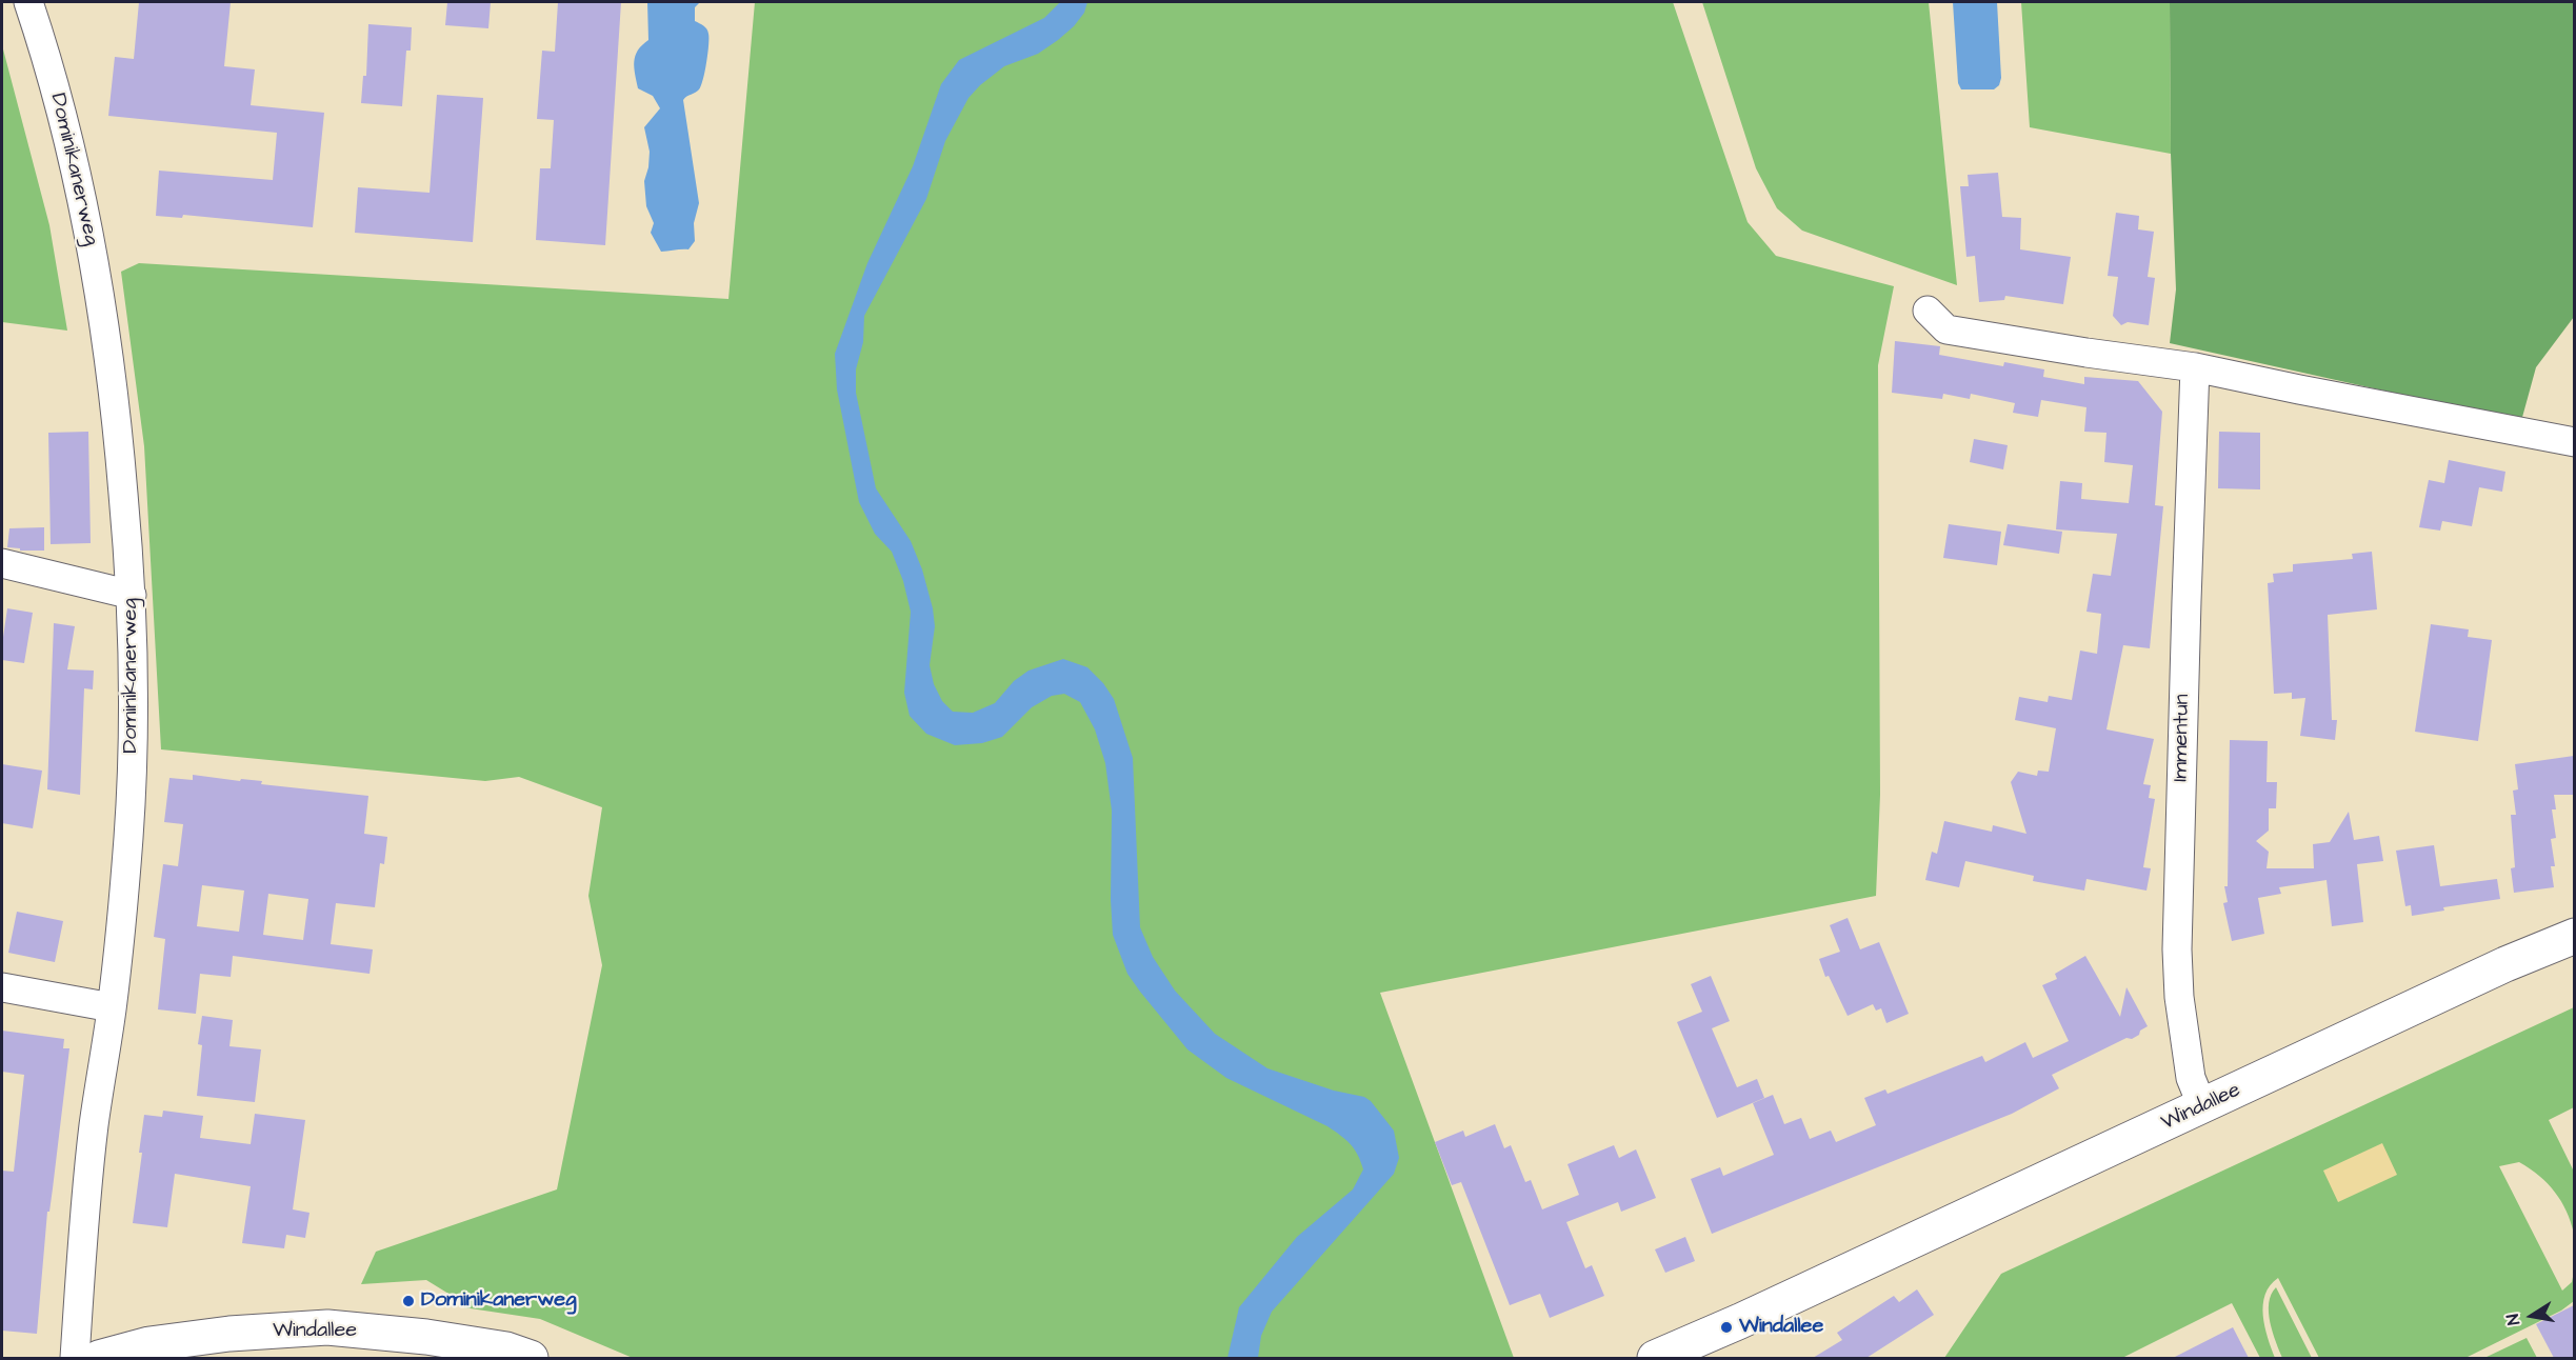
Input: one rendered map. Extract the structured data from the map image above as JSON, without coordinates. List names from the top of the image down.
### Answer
{
  "streets": {
    "main road": ["Windallee"],
    "street": ["Dominikanerweg", "Immentun"]
  },
  "crossings": [
    ["Immentun", "Windallee"]
  ],
  "places": ["Dominikanerweg", "Windallee"],
  "north": "left"
}
